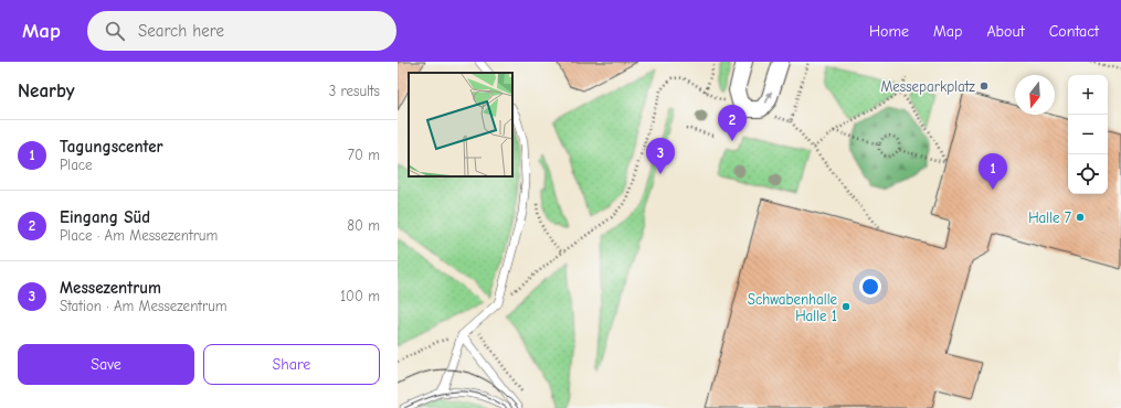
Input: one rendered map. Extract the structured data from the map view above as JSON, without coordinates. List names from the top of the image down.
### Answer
{
  "places": ["Messeparkplatz", "Halle 7", "Schwabenhalle Halle 1"],
  "north": "bottom",
  "page": {
    "header": "Map",
    "search": "Search here",
    "nav": [
      "Home",
      "Map",
      "About",
      "Contact"
    ],
    "heading": ["Nearby", "3 results"],
    "map_buttons": ["+", "−"],
    "pins": ["2", "3", "1"],
    "list": [
      {
        "mark": "1",
        "name": "Tagungscenter",
        "note": "Place",
        "value": "70 m"
      },
      {
        "mark": "2",
        "name": "Eingang Süd",
        "note": "Place · Am Messezentrum",
        "value": "80 m"
      },
      {
        "mark": "3",
        "name": "Messezentrum",
        "note": "Station · Am Messezentrum",
        "value": "100 m"
      }
    ],
    "buttons": ["Save", "Share"]
  }
}
